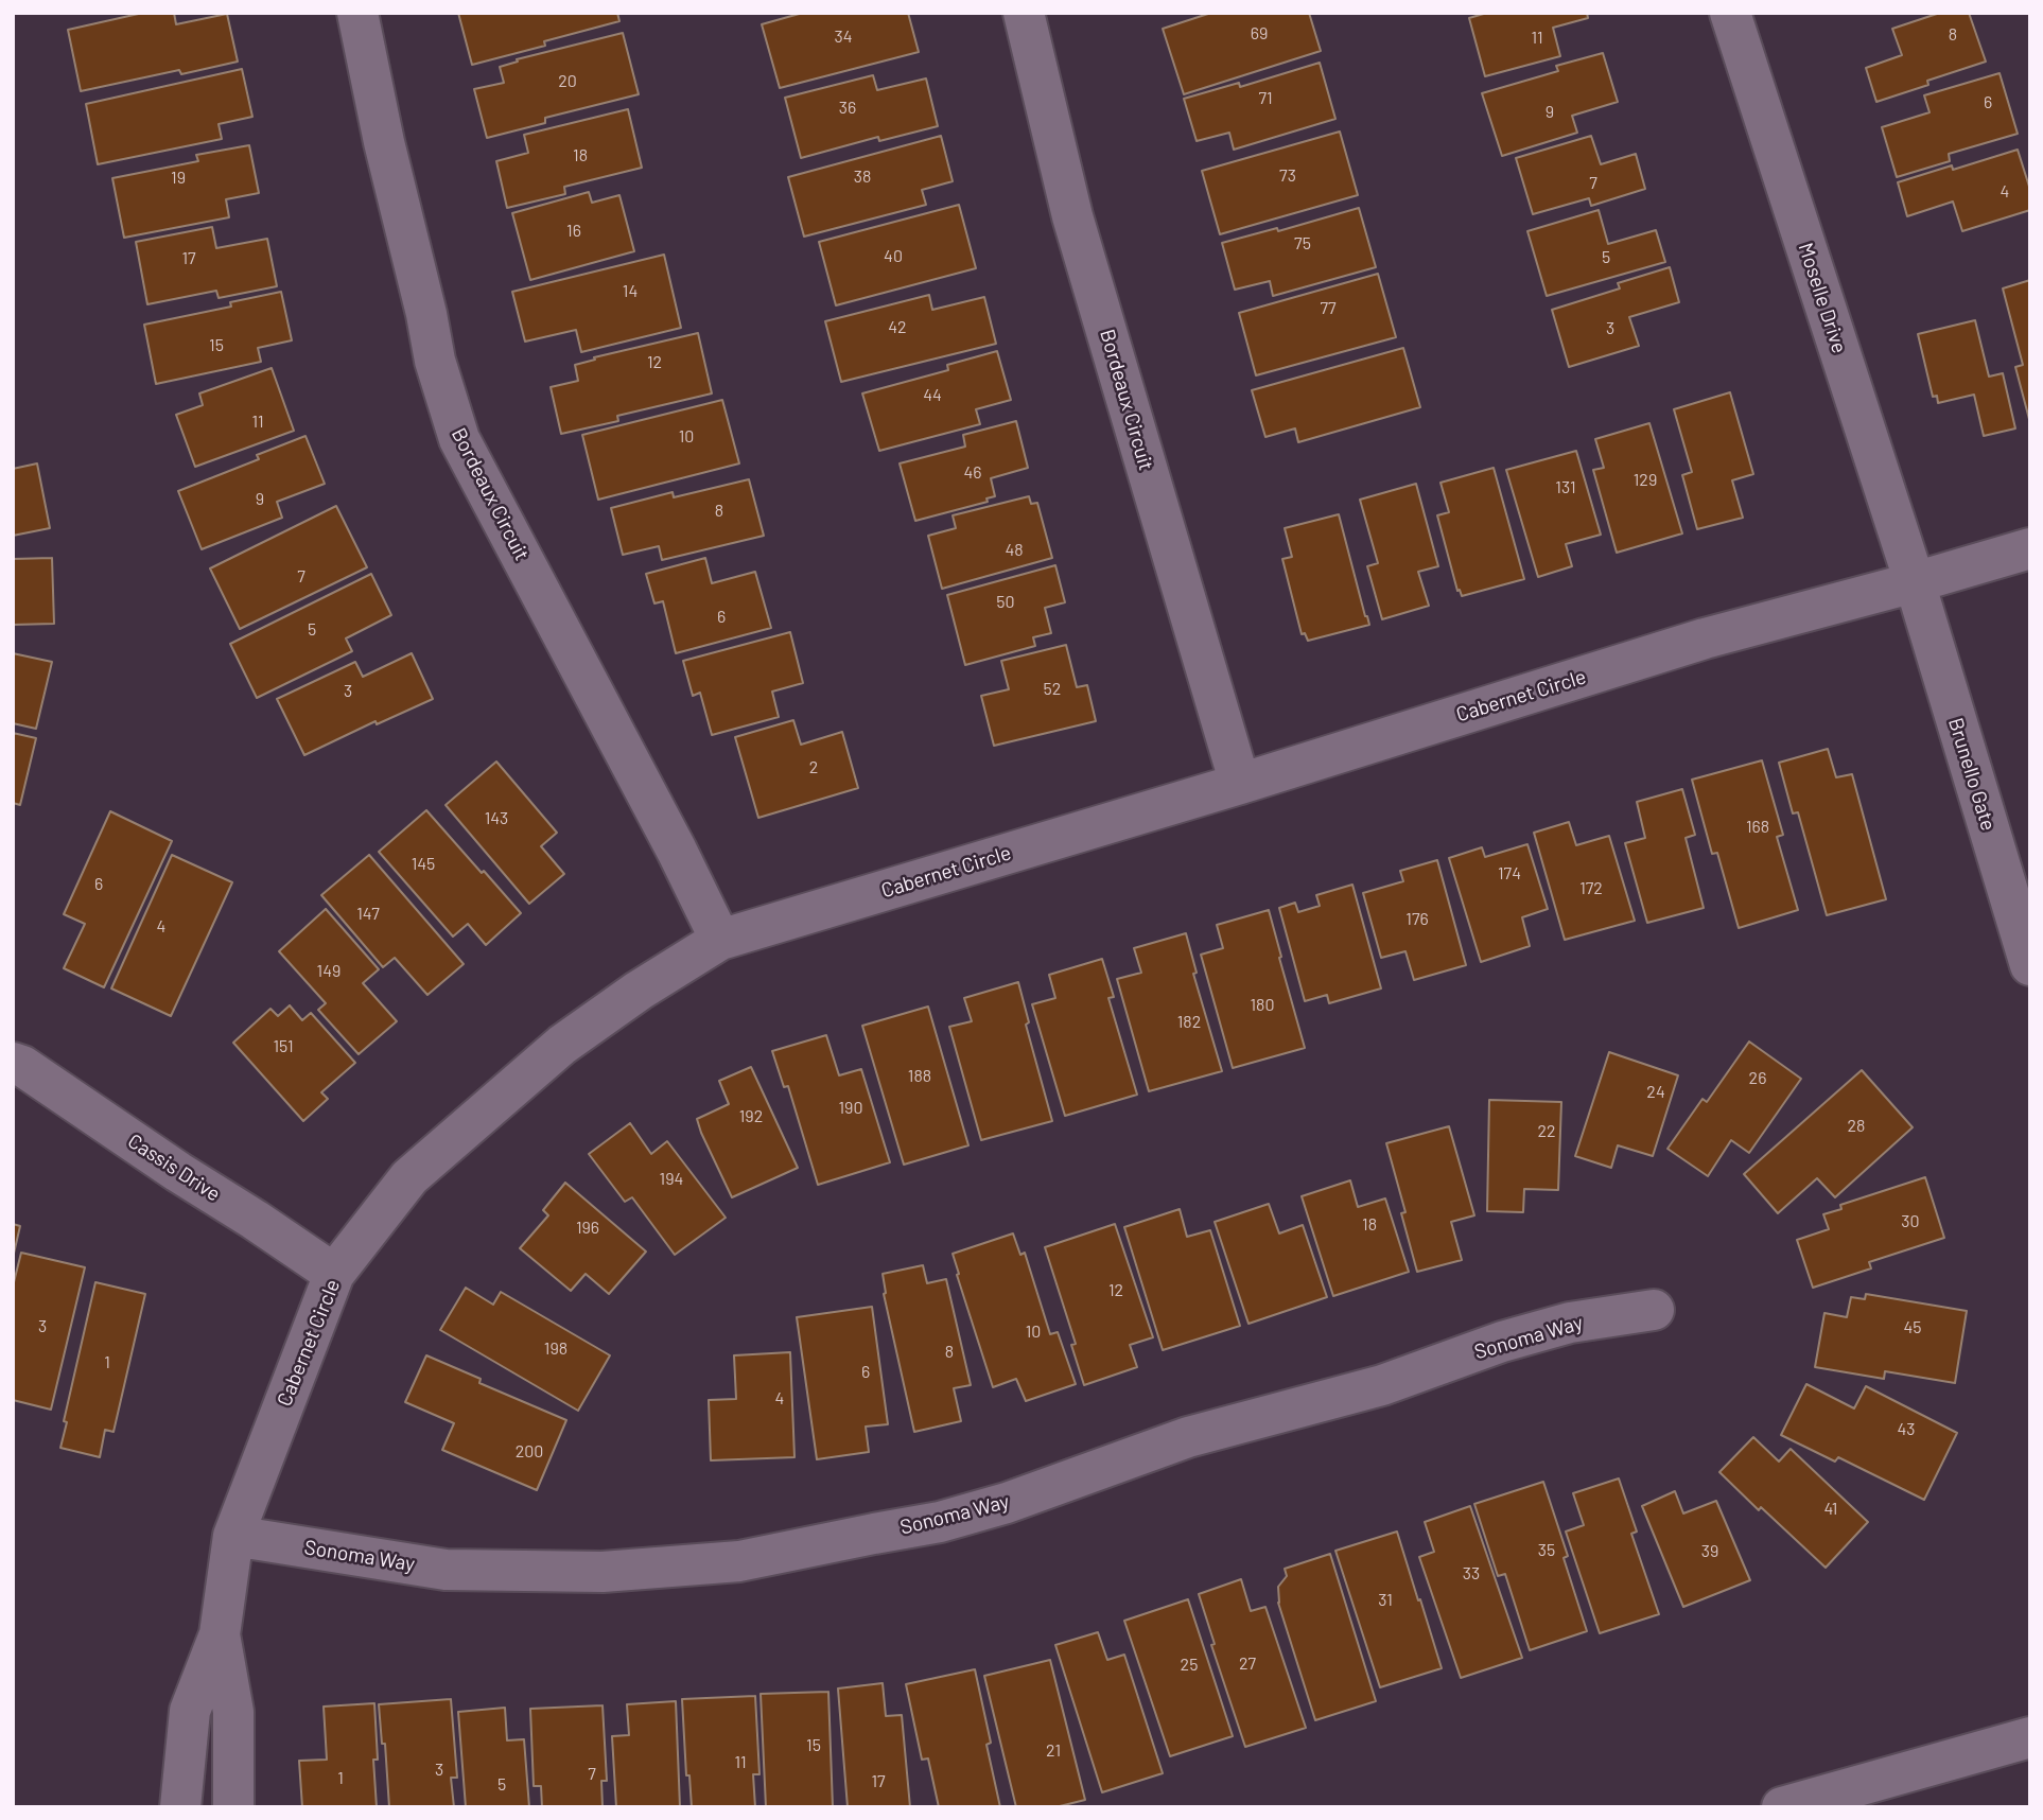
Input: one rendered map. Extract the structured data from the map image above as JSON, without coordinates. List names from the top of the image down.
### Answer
{
  "streets": {
    "street": [
      "Moselle Drive",
      "Bordeaux Circuit",
      "Cabernet Circle",
      "Brunello Gate",
      "Cassis Drive",
      "Sonoma Way"
    ]
  },
  "crossings": [
    ["Moselle Drive", "Cabernet Circle"],
    ["Moselle Drive", "Brunello Gate"],
    ["Bordeaux Circuit", "Cabernet Circle"],
    ["Cabernet Circle", "Brunello Gate"],
    ["Cabernet Circle", "Cassis Drive"],
    ["Cabernet Circle", "Sonoma Way"]
  ],
  "house_numbers": [
    "69",
    "8",
    "34",
    "11",
    "20",
    "71",
    "6",
    "36",
    "9",
    "18",
    "73",
    "38",
    "19",
    "7",
    "4",
    "16",
    "75",
    "40",
    "5",
    "17",
    "14",
    "77",
    "42",
    "3",
    "15",
    "12",
    "44",
    "11",
    "10",
    "46",
    "129",
    "131",
    "9",
    "8",
    "48",
    "7",
    "50",
    "6",
    "5",
    "52",
    "3",
    "2",
    "143",
    "168",
    "145",
    "174",
    "6",
    "172",
    "147",
    "176",
    "4",
    "149",
    "180",
    "182",
    "151",
    "188",
    "26",
    "24",
    "190",
    "192",
    "28",
    "22",
    "194",
    "30",
    "18",
    "196",
    "12",
    "3",
    "45",
    "10",
    "198",
    "8",
    "1",
    "6",
    "4",
    "43",
    "200",
    "41",
    "35",
    "39",
    "33",
    "31",
    "27",
    "25",
    "15",
    "21",
    "11",
    "3",
    "7",
    "1",
    "17",
    "5"
  ]
}
